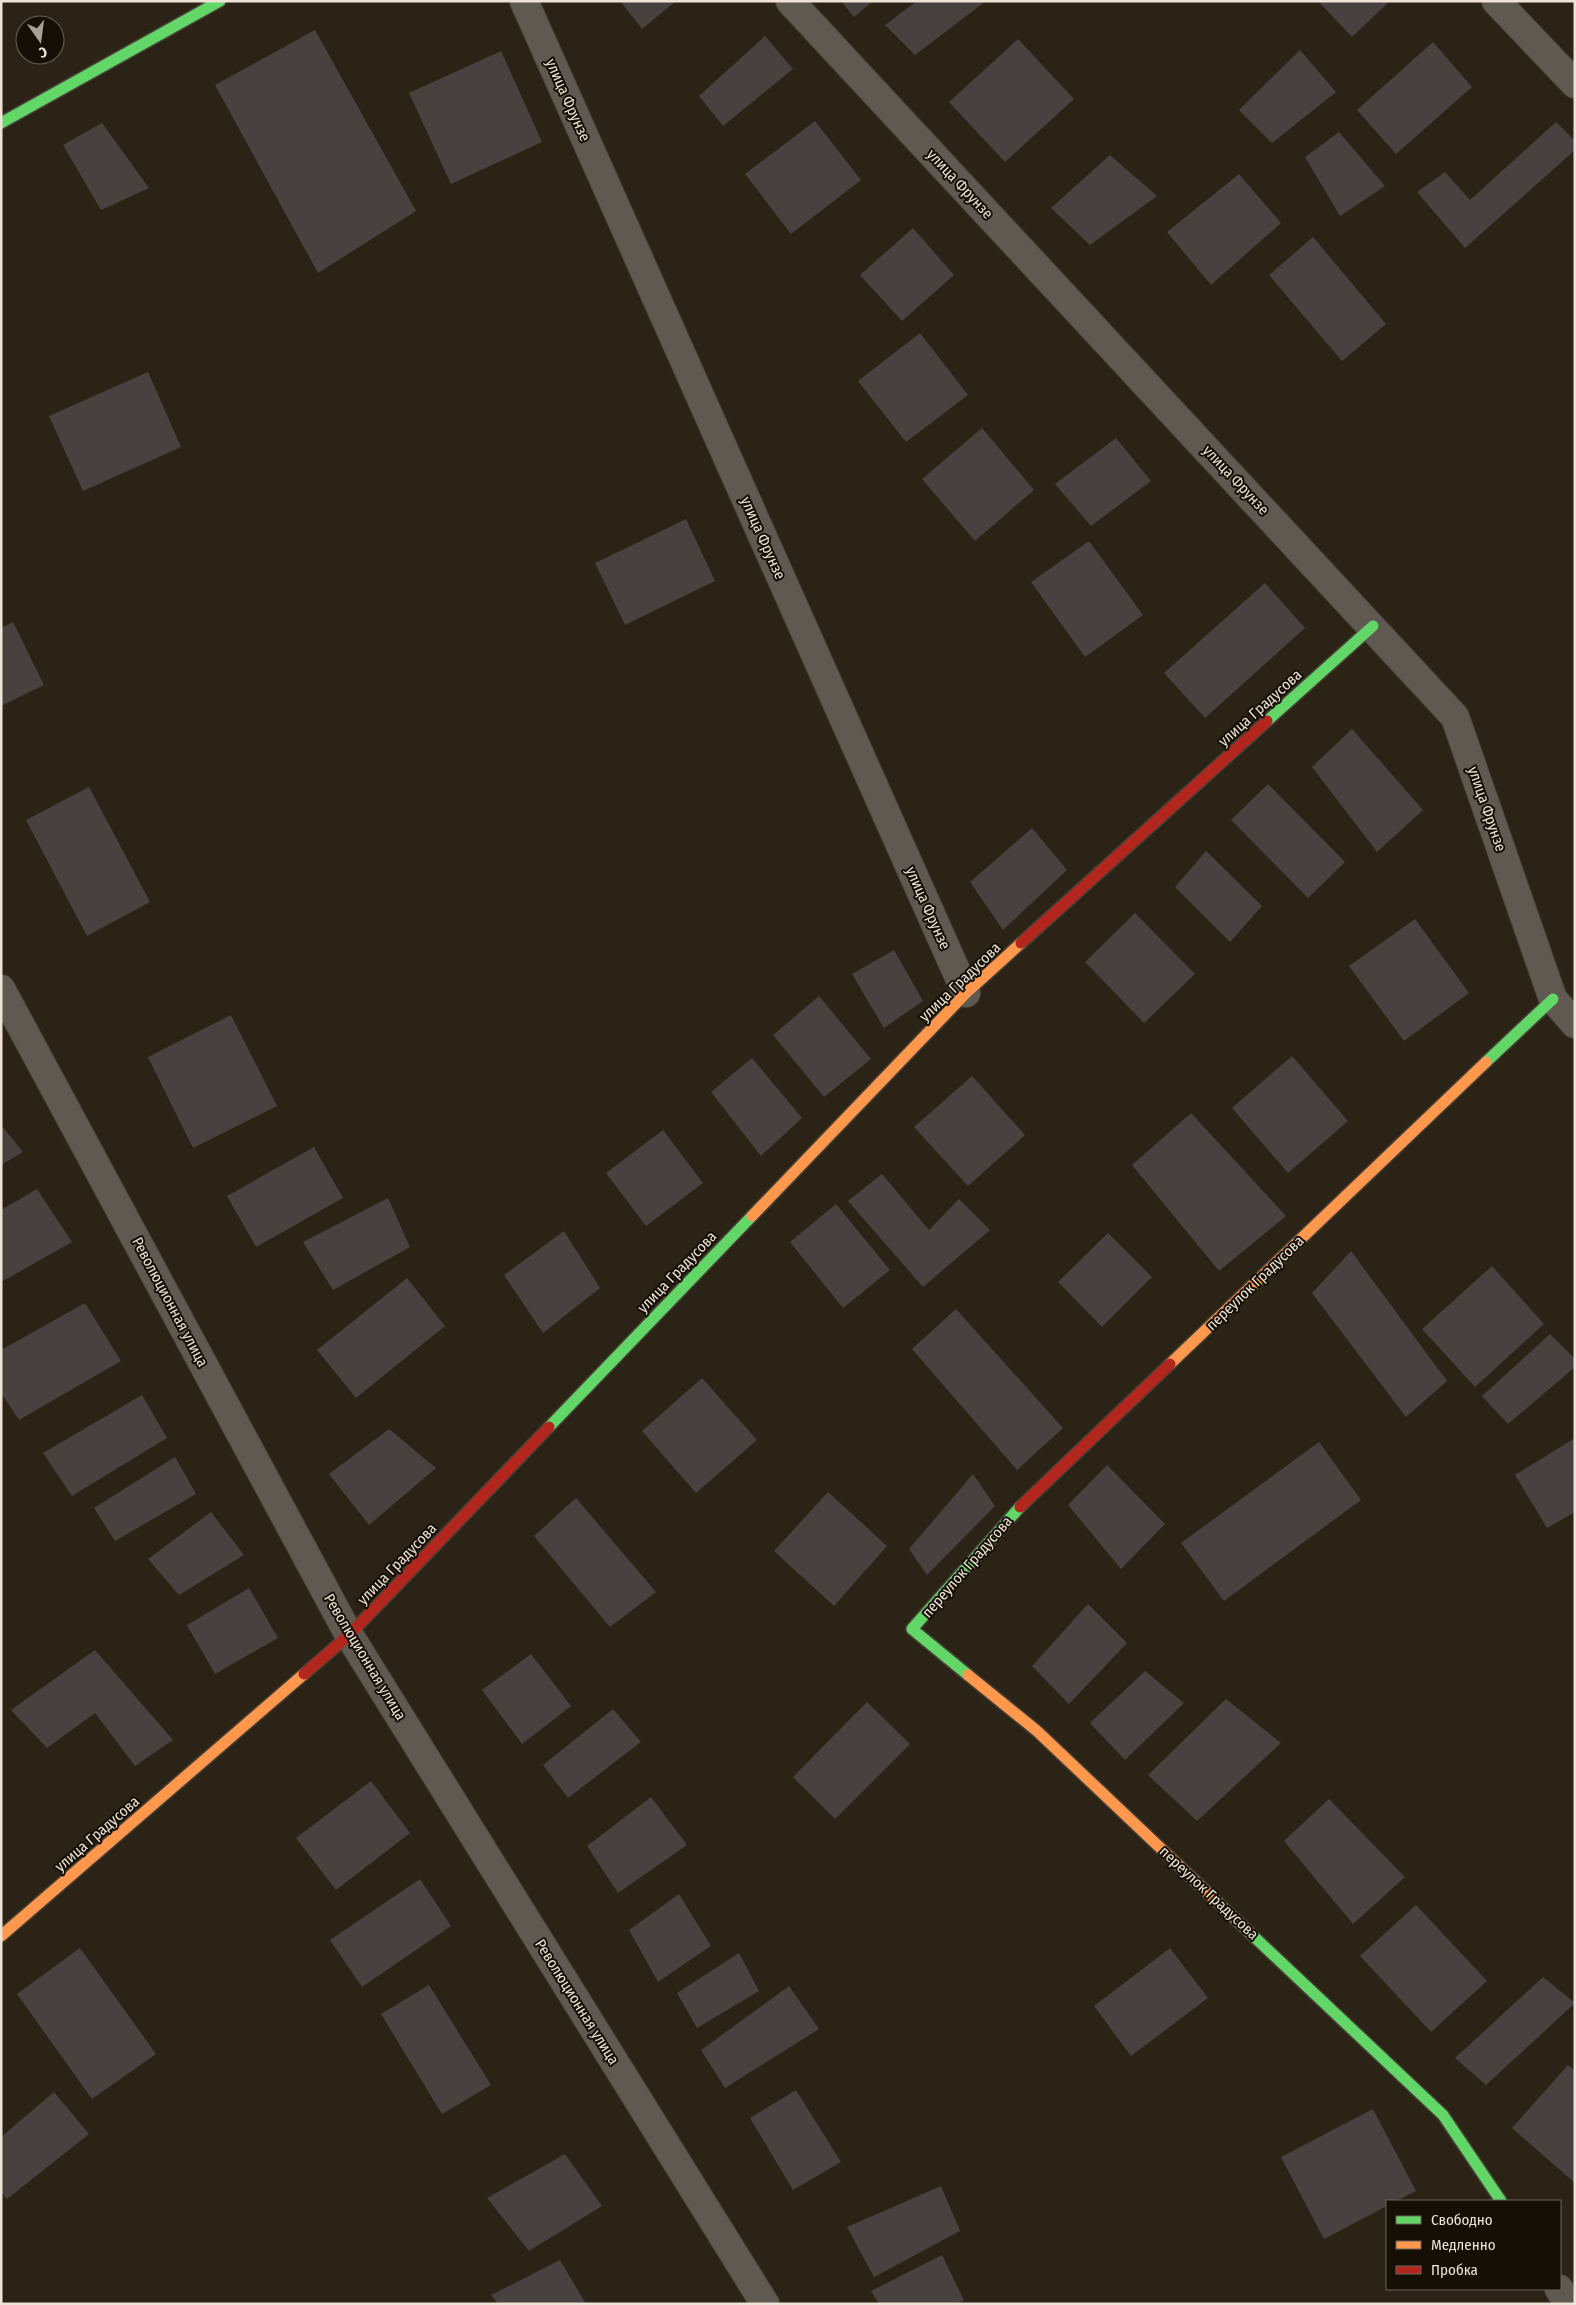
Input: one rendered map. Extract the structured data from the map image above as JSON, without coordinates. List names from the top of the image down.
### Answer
{
  "streets": {
    "street": [
      "улица Фрунзе",
      "улица Градусова",
      "переулок Градусова",
      "Революционная улица"
    ]
  },
  "crossings": [
    ["улица Фрунзе", "улица Градусова"],
    ["улица Фрунзе", "переулок Градусова"],
    ["улица Градусова", "Революционная улица"]
  ],
  "legend": ["Свободно", "Медленно", "Пробка"],
  "north": "bottom"
}
